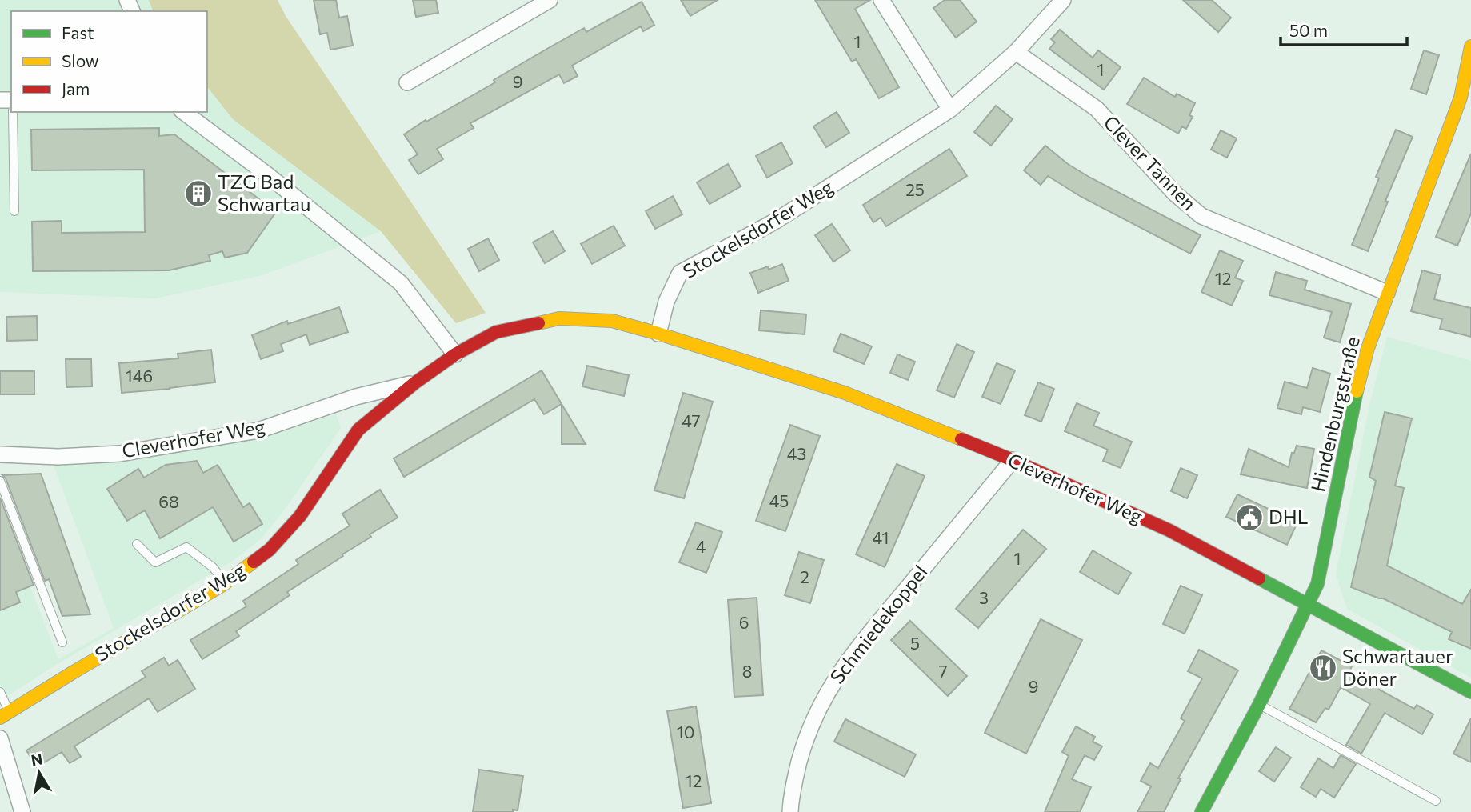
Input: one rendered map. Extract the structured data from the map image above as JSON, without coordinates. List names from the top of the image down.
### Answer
{
  "streets": {
    "street": [
      "Clever Tannen",
      "Stockelsdorfer Weg",
      "Hindenburgstraße",
      "Cleverhofer Weg",
      "Schmiedekoppel"
    ]
  },
  "crossings": [
    ["Clever Tannen", "Stockelsdorfer Weg"],
    ["Clever Tannen", "Hindenburgstraße"],
    ["Stockelsdorfer Weg", "Cleverhofer Weg"],
    ["Hindenburgstraße", "Cleverhofer Weg"],
    ["Cleverhofer Weg", "Schmiedekoppel"]
  ],
  "places": {
    "building": ["TZG Bad Schwartau"],
    "public building": ["DHL"],
    "restaurant": ["Schwartauer Döner"]
  },
  "house_numbers": [
    "1",
    "1",
    "9",
    "25",
    "12",
    "146",
    "47",
    "43",
    "45",
    "68",
    "41",
    "4",
    "1",
    "2",
    "3",
    "6",
    "5",
    "8",
    "7",
    "9",
    "10",
    "12"
  ],
  "legend": ["Fast", "Slow", "Jam"],
  "scale_bar": "50 m",
  "north": "top"
}
